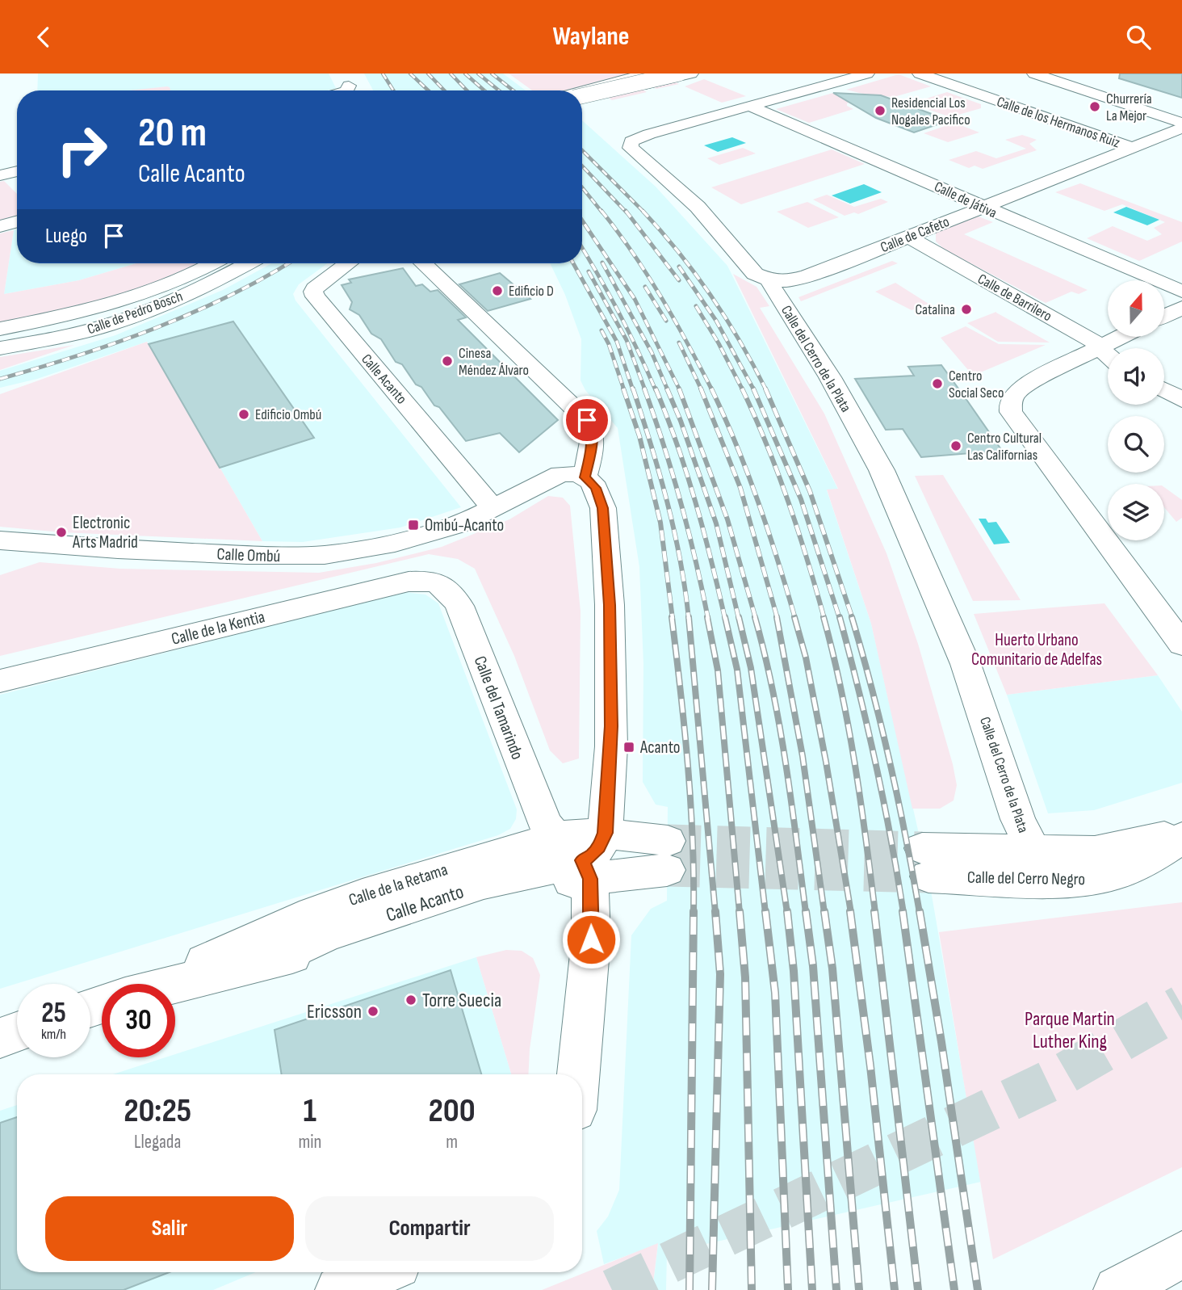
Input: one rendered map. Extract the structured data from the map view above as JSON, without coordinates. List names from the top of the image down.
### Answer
{
  "streets": {
    "main road": [
      "Calle de los Hermanos Ruiz",
      "Calle de Játiva",
      "Calle de Cafeto",
      "Calle de Barrilero",
      "Calle de Pedro Bosch",
      "Calle del Cerro de la Plata",
      "Calle Acanto",
      "Calle Ombú",
      "Calle de la Kentia",
      "Calle del Tamarindo",
      "Calle del Cerro Negro",
      "Calle de la Retama"
    ]
  },
  "crossings": [
    ["Calle de los Hermanos Ruiz", "Calle de Cafeto"],
    ["Calle de Játiva", "Calle de Cafeto"],
    ["Calle de Cafeto", "Calle de Barrilero"],
    ["Calle de Cafeto", "Calle del Cerro de la Plata"],
    ["Calle del Cerro de la Plata", "Calle del Cerro Negro"],
    ["Calle Acanto", "Calle Ombú"],
    ["Calle Acanto", "Calle del Tamarindo"],
    ["Calle Acanto", "Calle de la Retama"],
    ["Calle de la Kentia", "Calle del Tamarindo"],
    ["Calle del Tamarindo", "Calle de la Retama"]
  ],
  "parks": ["Huerto Urbano Comunitario de Adelfas", "Parque Martin Luther King"],
  "places": {
    "other": [
      "Churrería La Mejor",
      "Residencial Los Nogales Pacifico",
      "Edificio D",
      "Catalina",
      "Cinesa Méndez Álvaro",
      "Centro Social Seco",
      "Edificio Ombú",
      "Centro Cultural Las Californias",
      "Electronic Arts Madrid",
      "Torre Suecia",
      "Ericsson"
    ],
    "transit": ["Ombú-Acanto", "Acanto"]
  },
  "north": "top",
  "page": {
    "header": "Waylane",
    "turn": ["20 m", "Calle Acanto"],
    "then": "Luego",
    "speed": "25 km/h",
    "limit": "30",
    "eta": [
      "20:25",
      "Llegada",
      "1",
      "min",
      "200",
      "m"
    ],
    "buttons": ["Salir", "Compartir"]
  }
}
